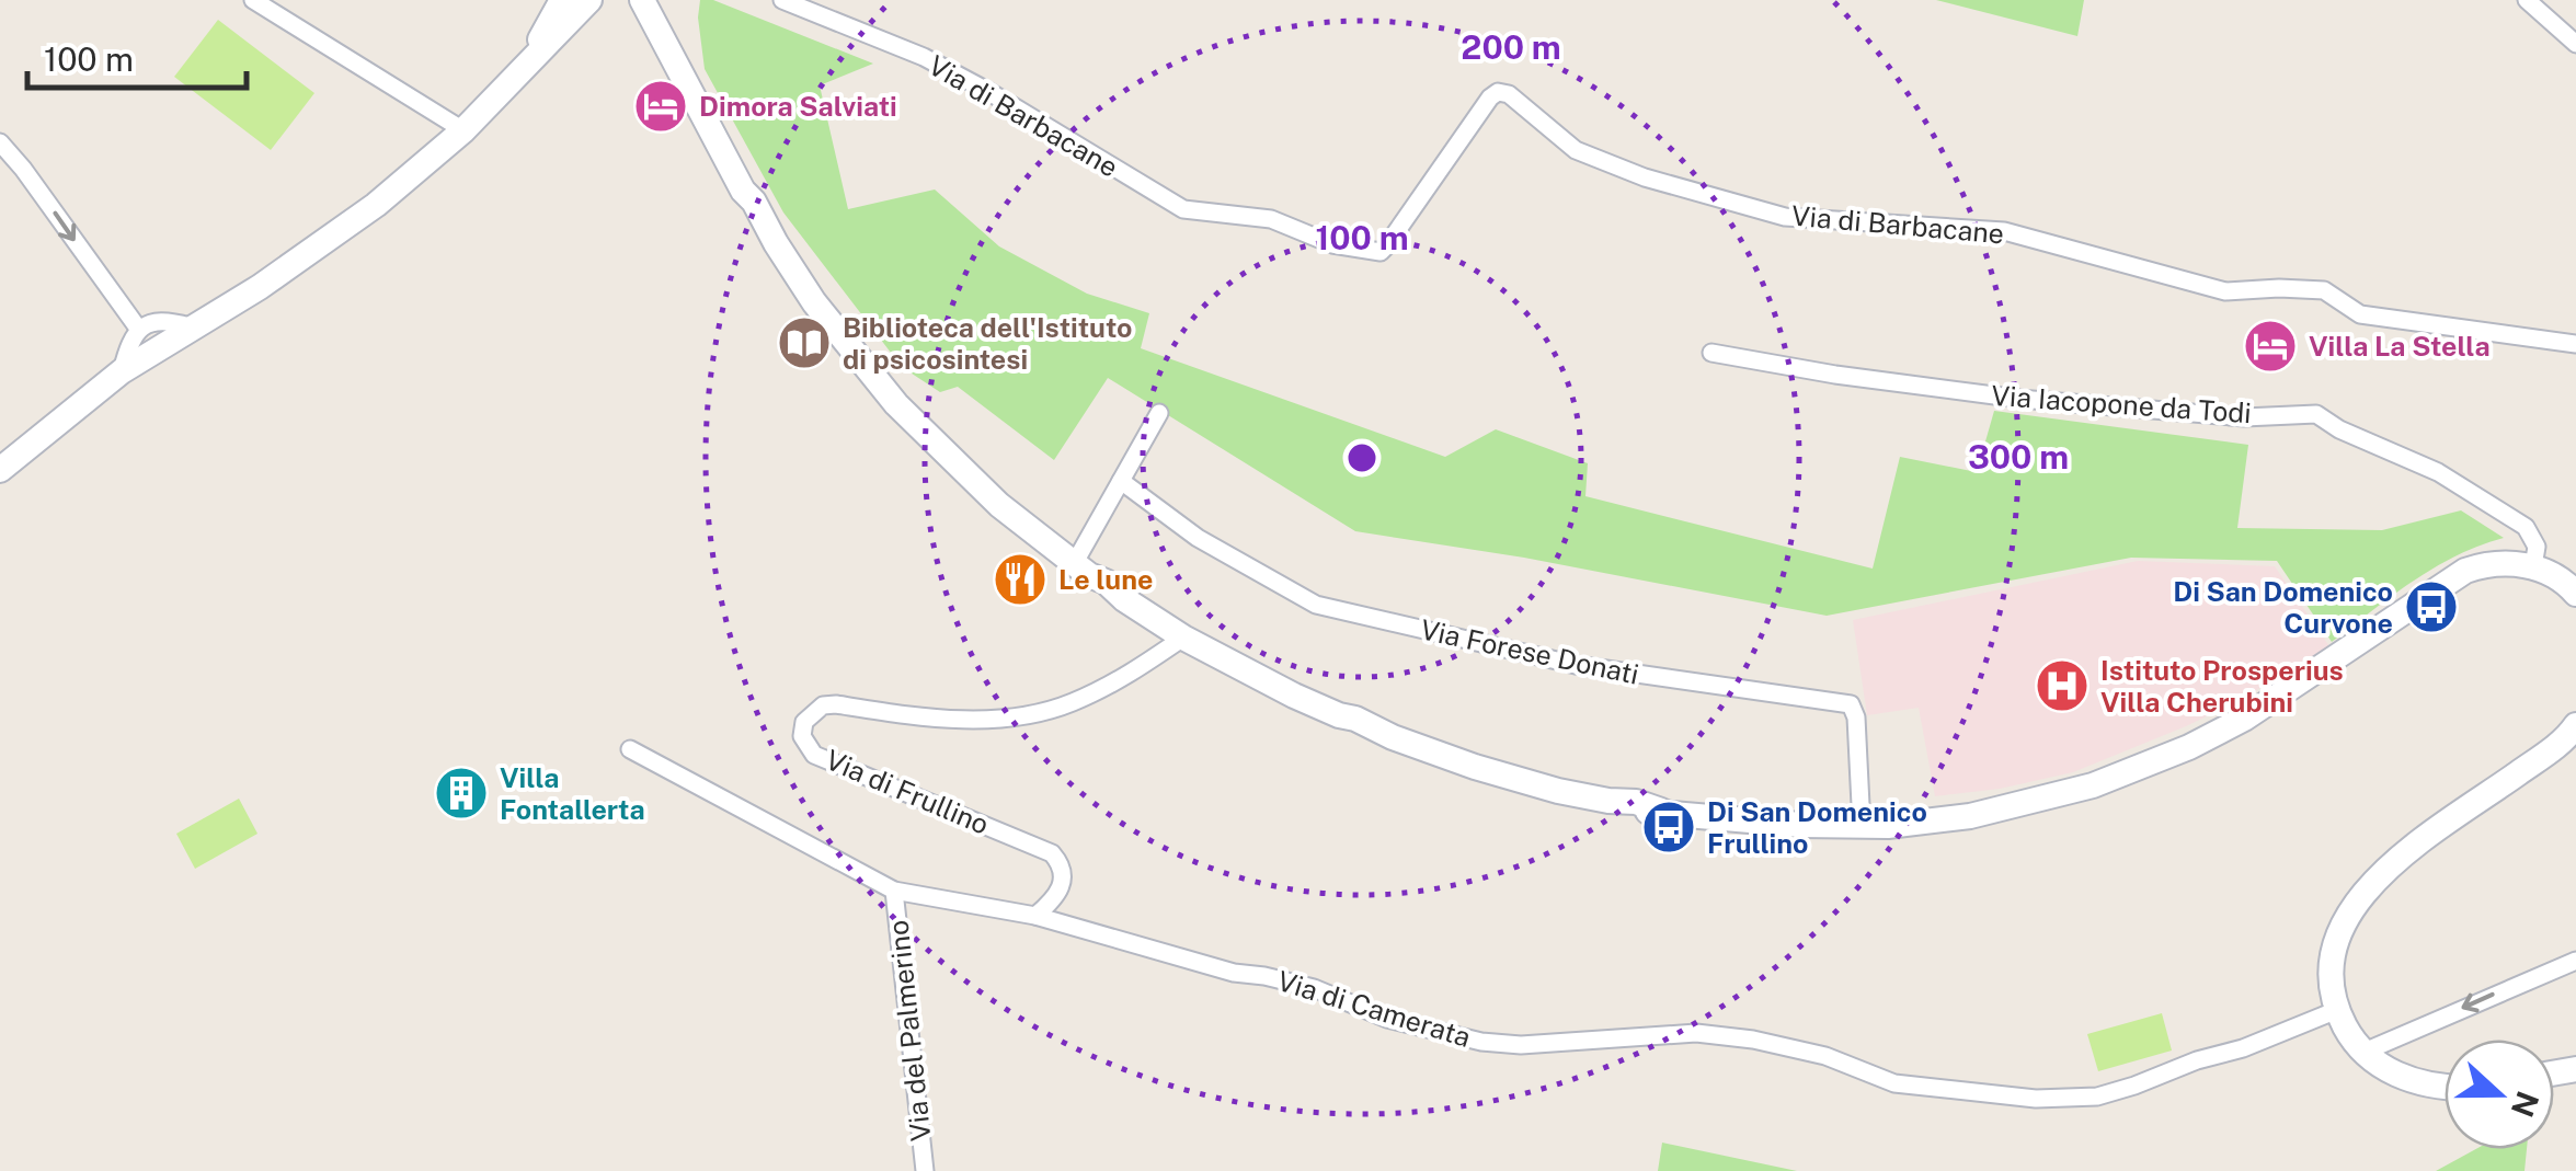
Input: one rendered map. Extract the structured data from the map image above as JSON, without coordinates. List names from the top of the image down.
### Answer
{
  "streets": {
    "street": [
      "Via di Barbacane",
      "Via Iacopone da Todi",
      "Via Forese Donati",
      "Via di Frullino",
      "Via di Camerata",
      "Via del Palmerino"
    ]
  },
  "crossings": [
    ["Via di Frullino", "Via di Camerata"],
    ["Via di Camerata", "Via del Palmerino"]
  ],
  "places": {
    "hotel": ["Dimora Salviati", "Villa La Stella"],
    "library": ["Biblioteca dell'Istituto di psicosintesi"],
    "restaurant": ["Le lune"],
    "bus stop": ["Di San Domenico Curvone", "Di San Domenico Frullino"],
    "hospital": ["Istituto Prosperius Villa Cherubini"],
    "building": ["Villa Fontallerta"]
  },
  "scale_bar": "100 m",
  "north": "right",
  "rings": ["200 m", "100 m", "300 m"]
}
